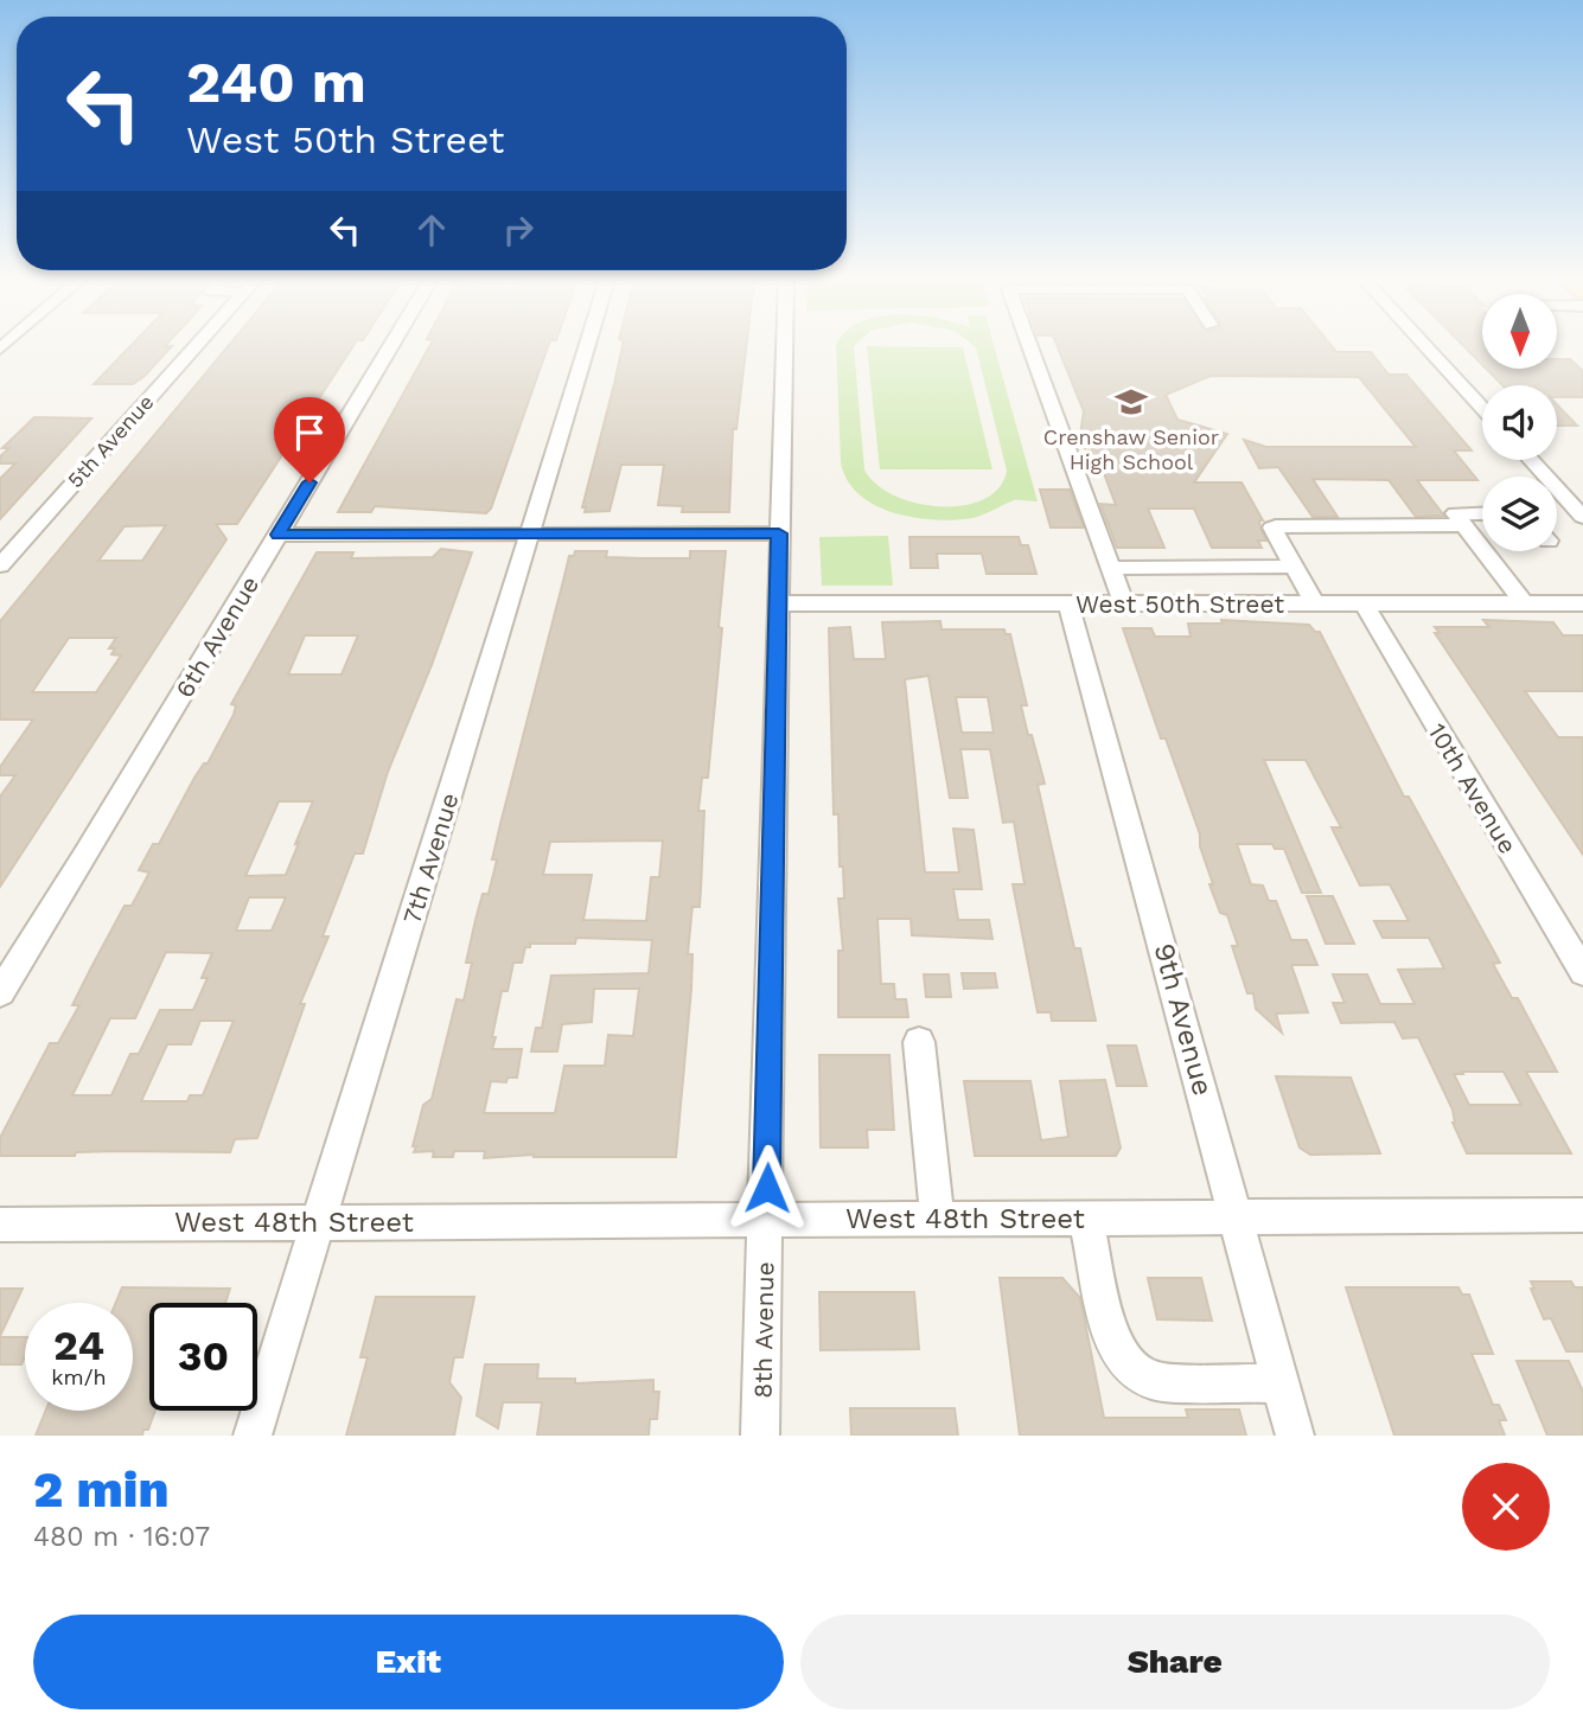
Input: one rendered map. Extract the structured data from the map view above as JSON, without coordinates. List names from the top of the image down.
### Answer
{
  "streets": {
    "street": [
      "5th Avenue",
      "West 50th Street",
      "6th Avenue",
      "10th Avenue",
      "7th Avenue",
      "9th Avenue",
      "West 48th Street",
      "8th Avenue"
    ]
  },
  "crossings": [
    ["West 50th Street", "10th Avenue"],
    ["West 50th Street", "9th Avenue"],
    ["West 50th Street", "8th Avenue"],
    ["7th Avenue", "West 48th Street"],
    ["9th Avenue", "West 48th Street"],
    ["West 48th Street", "8th Avenue"]
  ],
  "places": {
    "school or university": ["Crenshaw Senior High School"]
  },
  "north": "bottom",
  "page": {
    "turn": ["240 m", "West 50th Street"],
    "speed": "24 km/h",
    "limit": "30",
    "heading": ["2 min", "480 m · 16:07"],
    "buttons": ["Exit", "Share"]
  }
}
